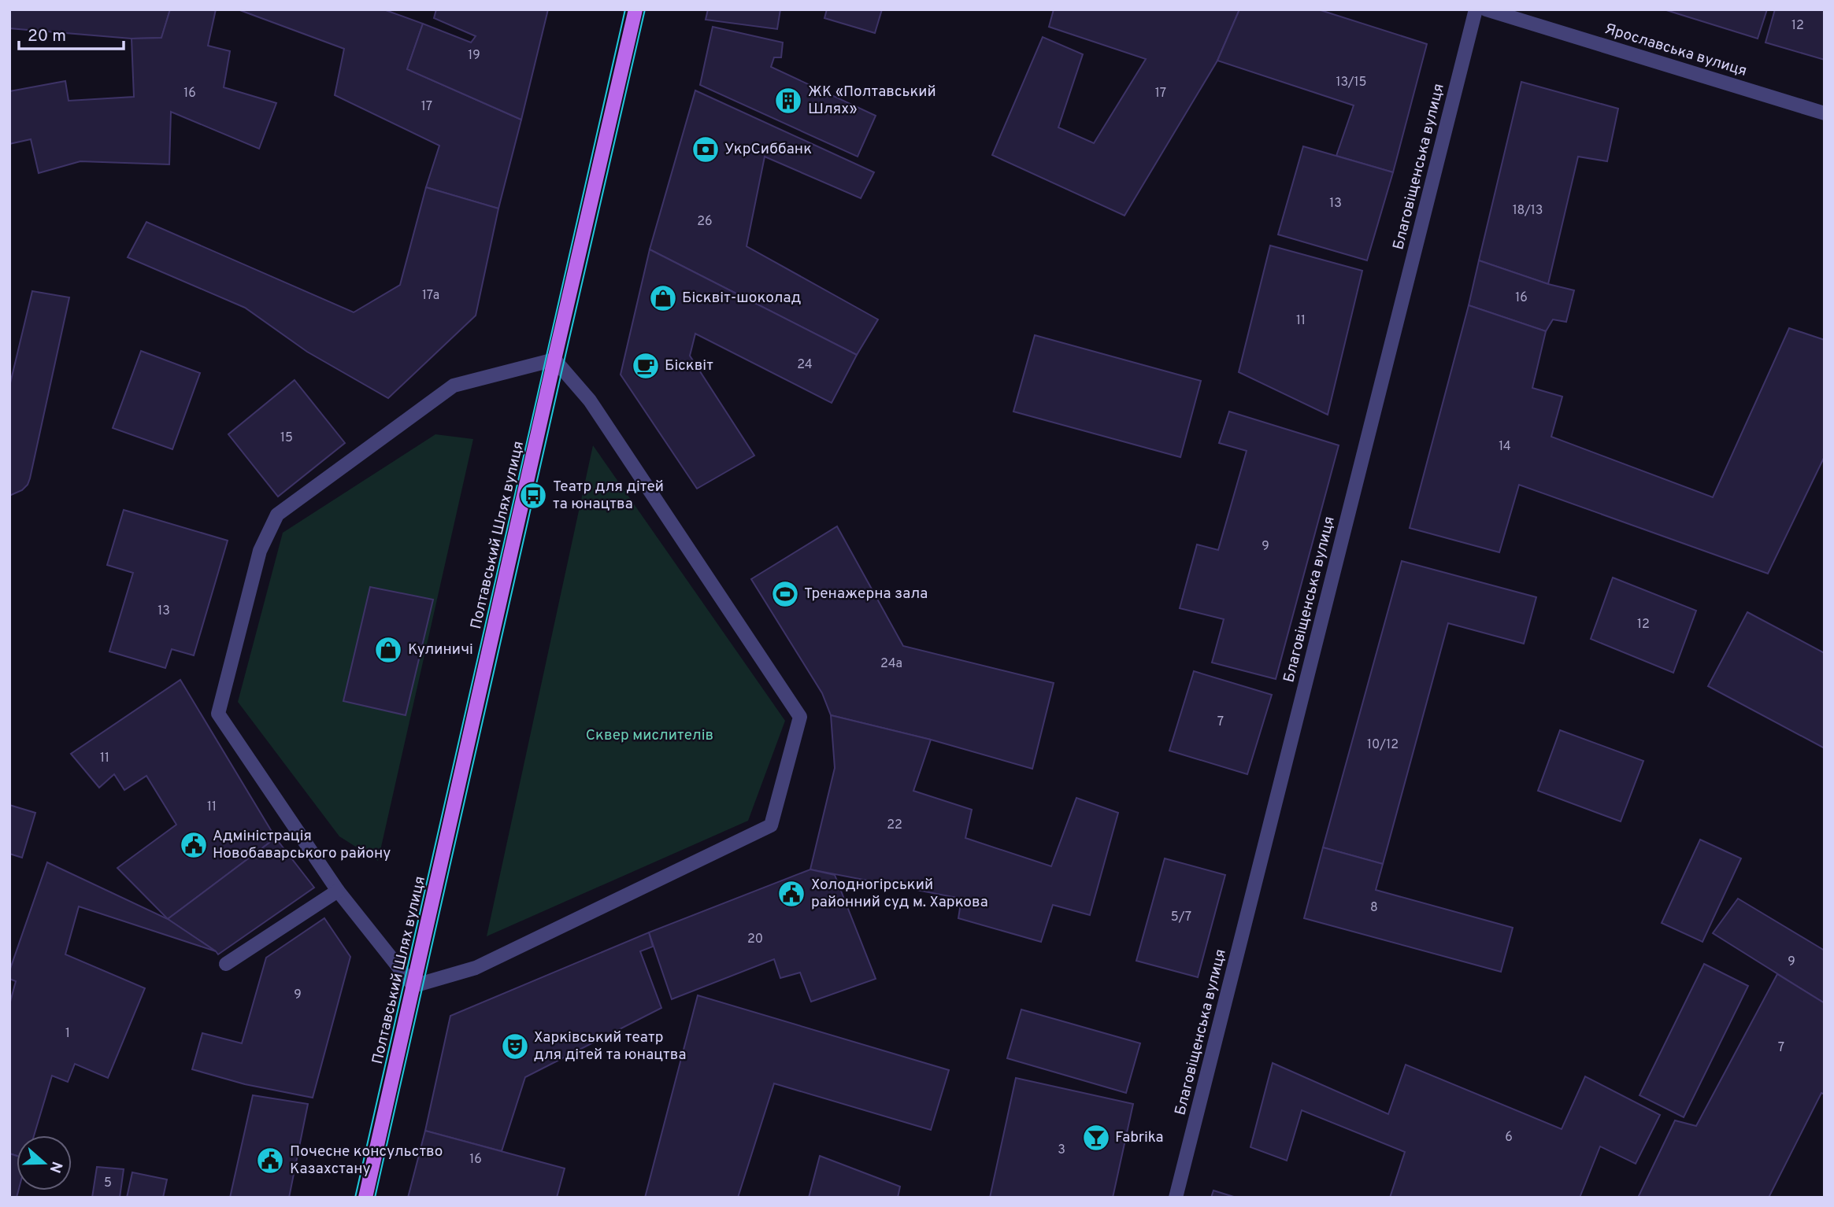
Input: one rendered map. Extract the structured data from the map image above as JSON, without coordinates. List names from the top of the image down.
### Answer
{
  "streets": {
    "main road": ["Полтавський Шлях вулиця"],
    "street": ["Ярославська вулиця", "Благовіщенська вулиця"]
  },
  "parks": ["Сквер мислителів"],
  "places": {
    "building": ["ЖК «Полтавський Шлях»"],
    "bank": ["УкрСиббанк"],
    "shop": ["Бісквіт-шоколад", "Кулиничі"],
    "cafe": ["Бісквіт"],
    "bus stop": ["Театр для дітей та юнацтва"],
    "sports": ["Тренажерна зала"],
    "public building": ["Адміністрація Новобаварського району", "Холодногірський районний суд м. Харкова", "Почесне консульство Казахстану"],
    "theatre": ["Харківський театр для дітей та юнацтва"],
    "bar": ["Fabrika"]
  },
  "house_numbers": [
    "12",
    "19",
    "13/15",
    "16",
    "17",
    "17",
    "13",
    "18/13",
    "26",
    "17а",
    "16",
    "11",
    "24",
    "15",
    "14",
    "9",
    "13",
    "12",
    "24а",
    "7",
    "10/12",
    "11",
    "11",
    "22",
    "8",
    "5/7",
    "20",
    "9",
    "9",
    "1",
    "7",
    "6",
    "3",
    "16",
    "5"
  ],
  "scale_bar": "20 m",
  "north": "right"
}
